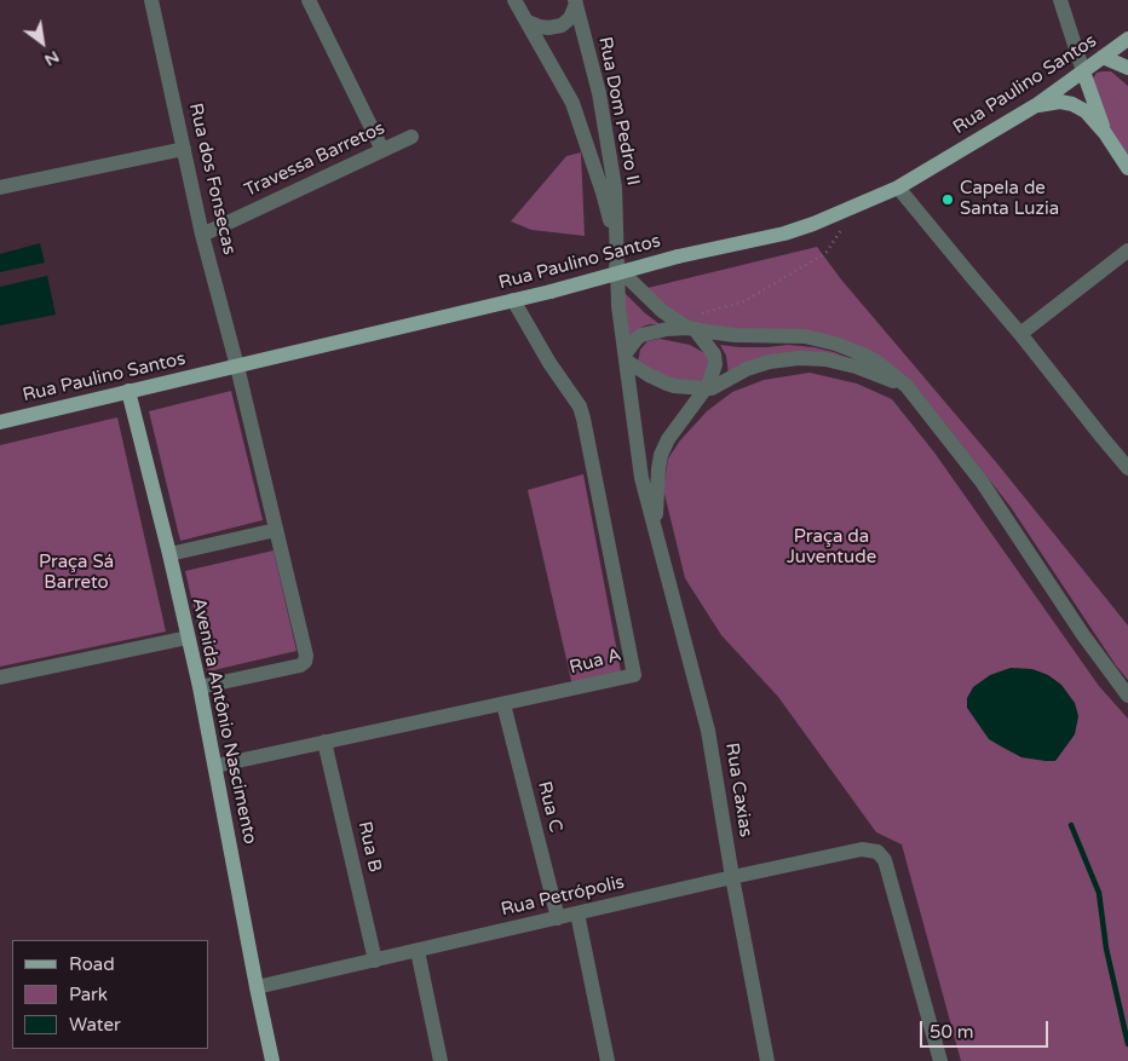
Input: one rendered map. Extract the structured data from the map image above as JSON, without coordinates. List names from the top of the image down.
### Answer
{
  "streets": {
    "main road": ["Rua Paulino Santos", "Avenida Antônio Nascimento"],
    "street": [
      "Rua Dom Pedro II",
      "Travessa Barretos",
      "Rua dos Fonsecas",
      "Rua A",
      "Rua Caxias",
      "Rua C",
      "Rua B",
      "Rua Petrópolis"
    ]
  },
  "crossings": [
    ["Rua Paulino Santos", "Rua dos Fonsecas"],
    ["Rua Paulino Santos", "Rua A"],
    ["Rua Paulino Santos", "Avenida Antônio Nascimento"],
    ["Rua Dom Pedro II", "Rua Caxias"],
    ["Travessa Barretos", "Rua dos Fonsecas"],
    ["Rua A", "Avenida Antônio Nascimento"],
    ["Rua A", "Rua C"],
    ["Rua A", "Rua B"],
    ["Avenida Antônio Nascimento", "Rua Petrópolis"],
    ["Rua Caxias", "Rua Petrópolis"],
    ["Rua C", "Rua Petrópolis"],
    ["Rua B", "Rua Petrópolis"]
  ],
  "parks": ["Praça da Juventude", "Praça Sá Barreto"],
  "places": ["Capela de Santa Luzia"],
  "legend": ["Road", "Park", "Water"],
  "scale_bar": "50 m",
  "north": "bottom right"
}
